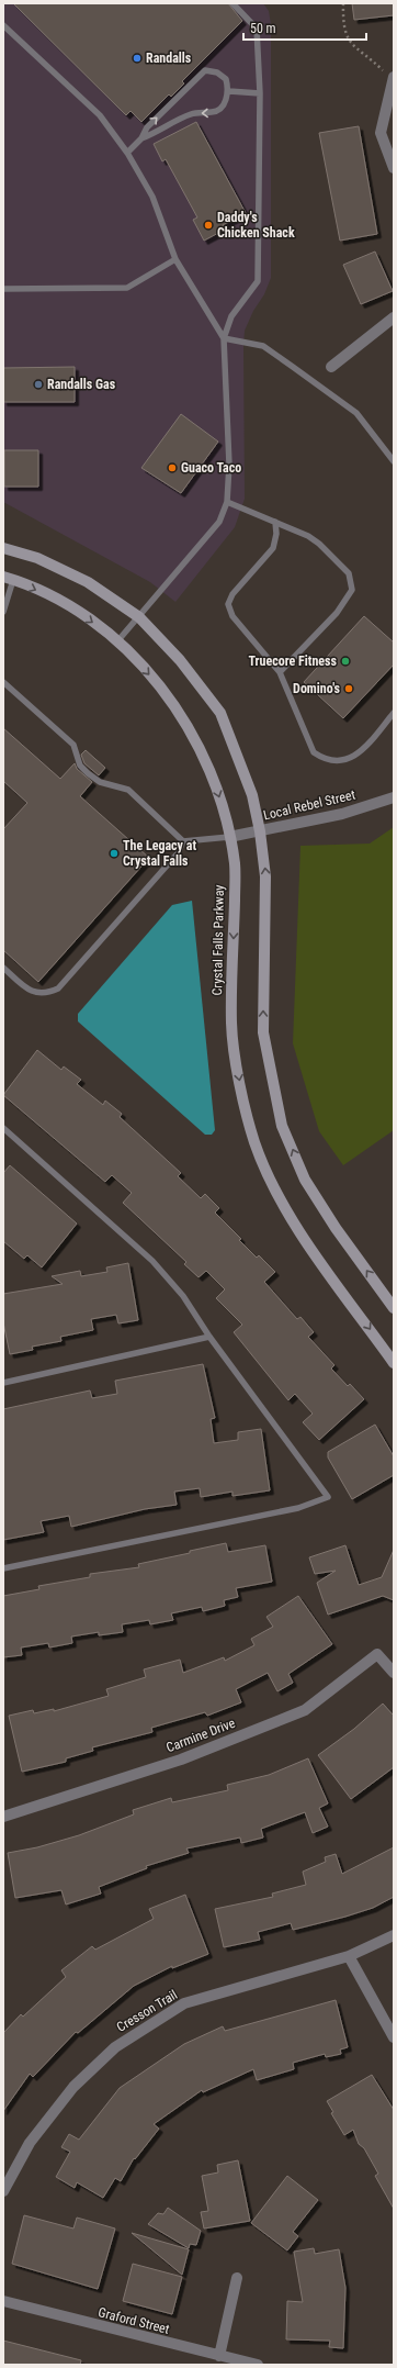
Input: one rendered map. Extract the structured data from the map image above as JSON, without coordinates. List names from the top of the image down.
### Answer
{
  "streets": {
    "street": [
      "Local Rebel Street",
      "Crystal Falls Parkway",
      "Carmine Drive",
      "Cresson Trail",
      "Graford Street"
    ]
  },
  "crossings": [
    ["Local Rebel Street", "Crystal Falls Parkway"]
  ],
  "places": [
    "Randalls",
    "Daddy's Chicken Shack",
    "Randalls Gas",
    "Guaco Taco",
    "Truecore Fitness",
    "Domino's",
    "The Legacy at Crystal Falls"
  ],
  "scale_bar": "50 m"
}
